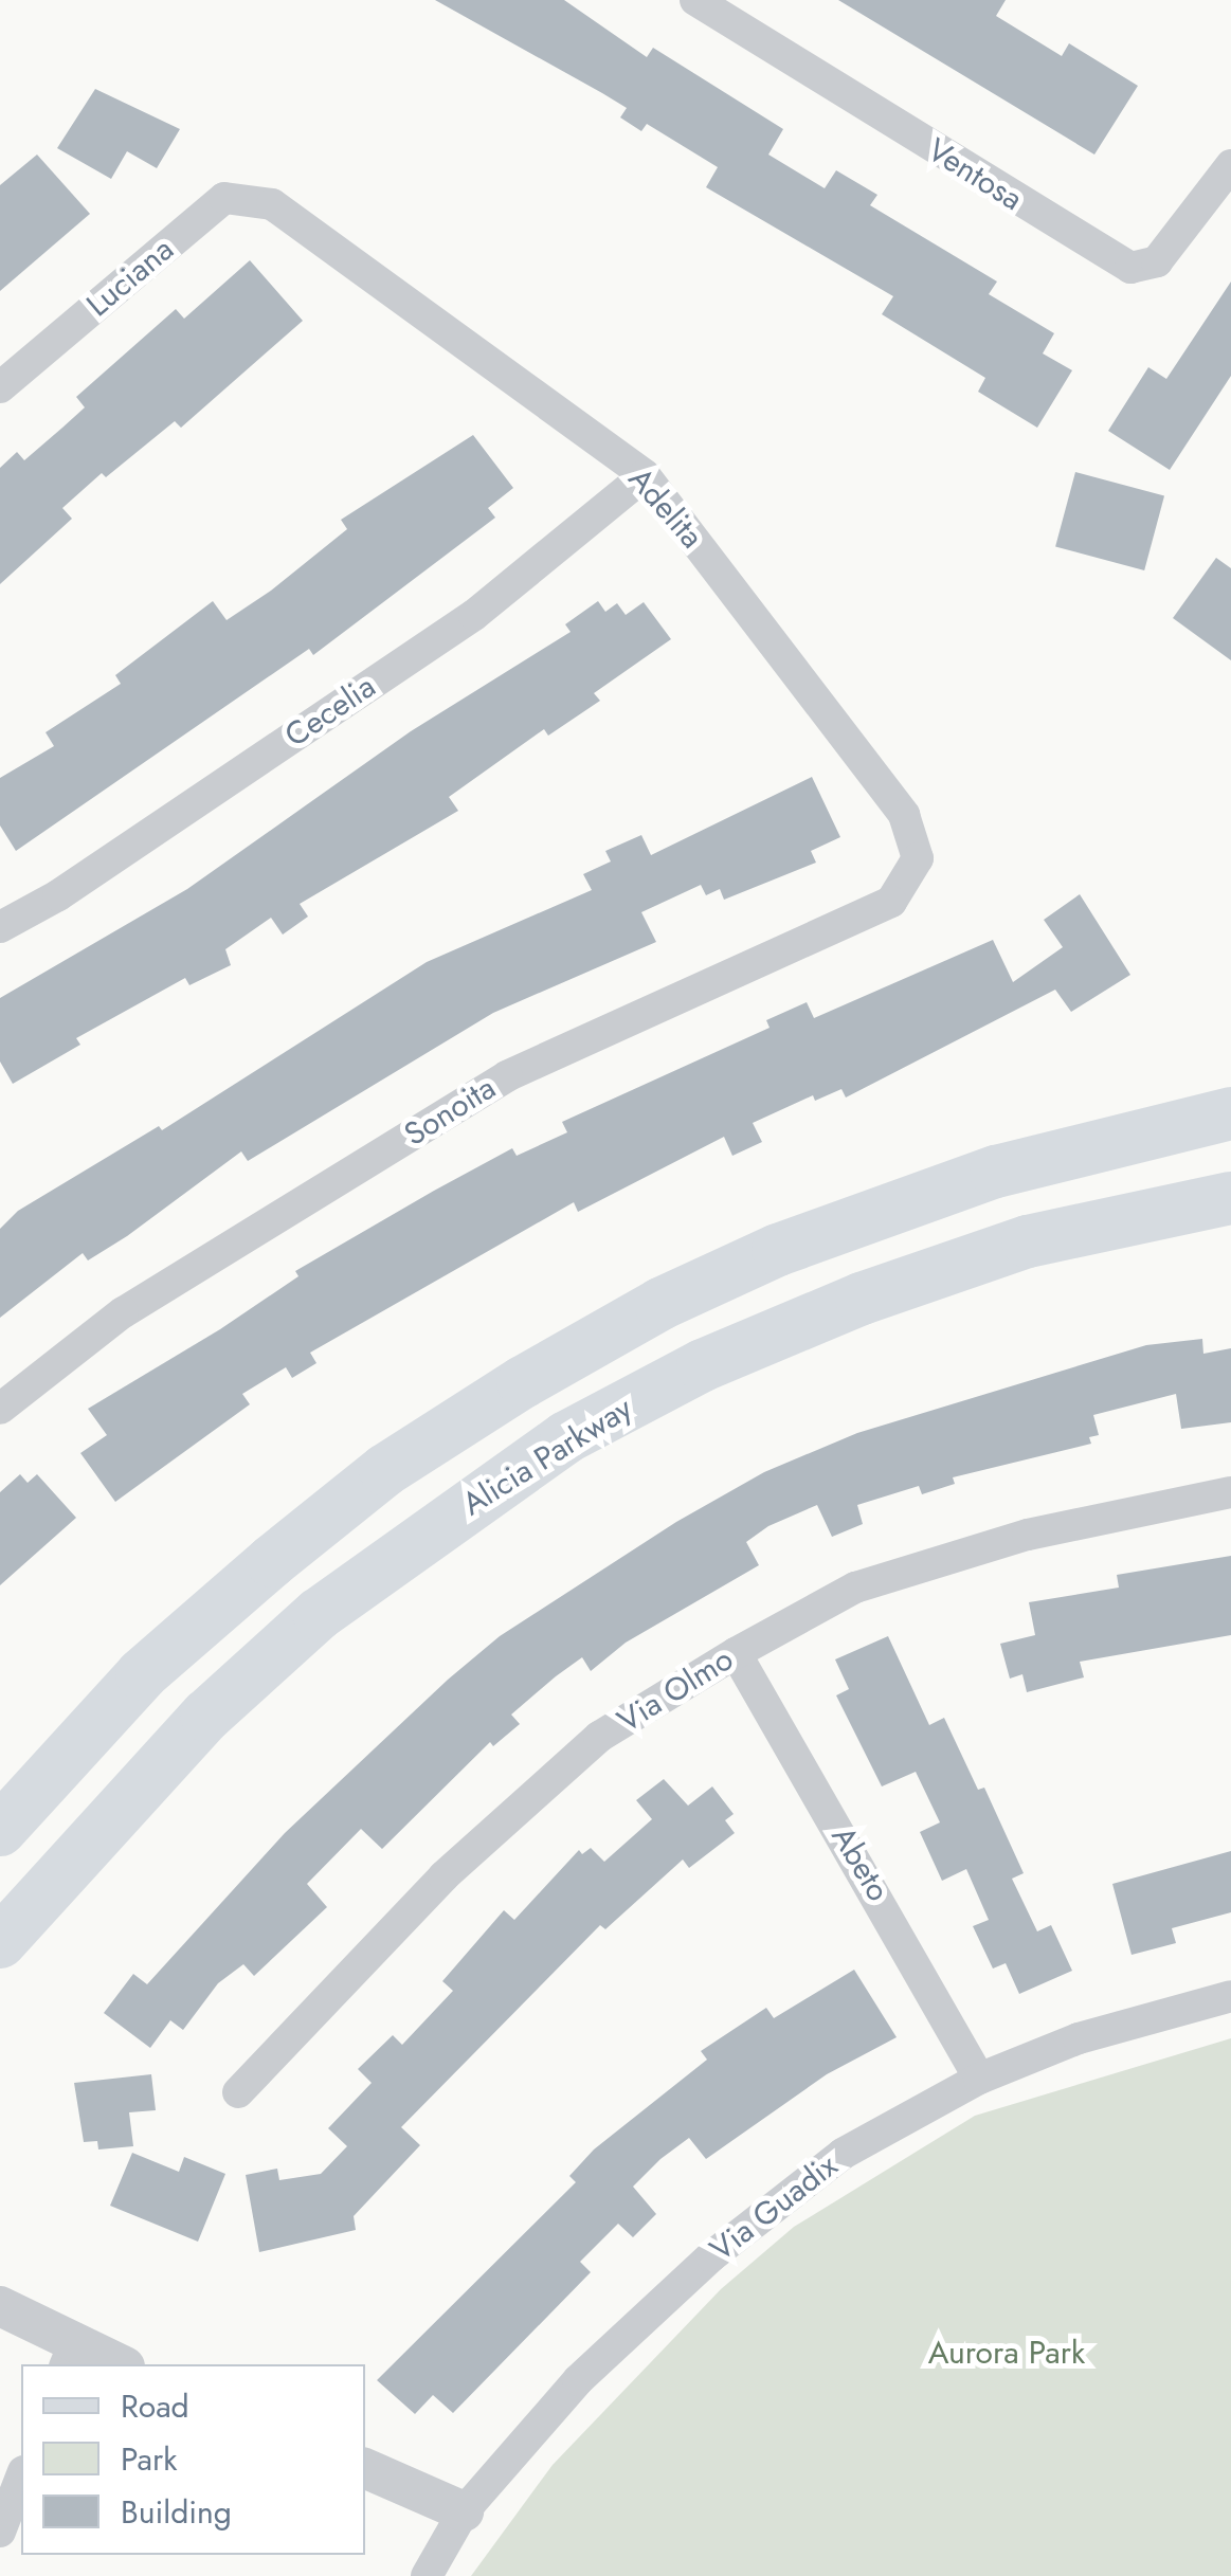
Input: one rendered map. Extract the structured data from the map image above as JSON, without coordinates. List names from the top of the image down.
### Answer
{
  "streets": {
    "main road": ["Alicia Parkway"],
    "street": [
      "Ventosa",
      "Luciana",
      "Adelita",
      "Cecelia",
      "Sonoita",
      "Via Olmo",
      "Abeto",
      "Via Guadix"
    ]
  },
  "crossings": [
    ["Luciana", "Adelita"],
    ["Adelita", "Cecelia"],
    ["Adelita", "Sonoita"],
    ["Via Olmo", "Abeto"],
    ["Abeto", "Via Guadix"]
  ],
  "parks": ["Aurora Park"],
  "legend": ["Road", "Park", "Building"]
}
